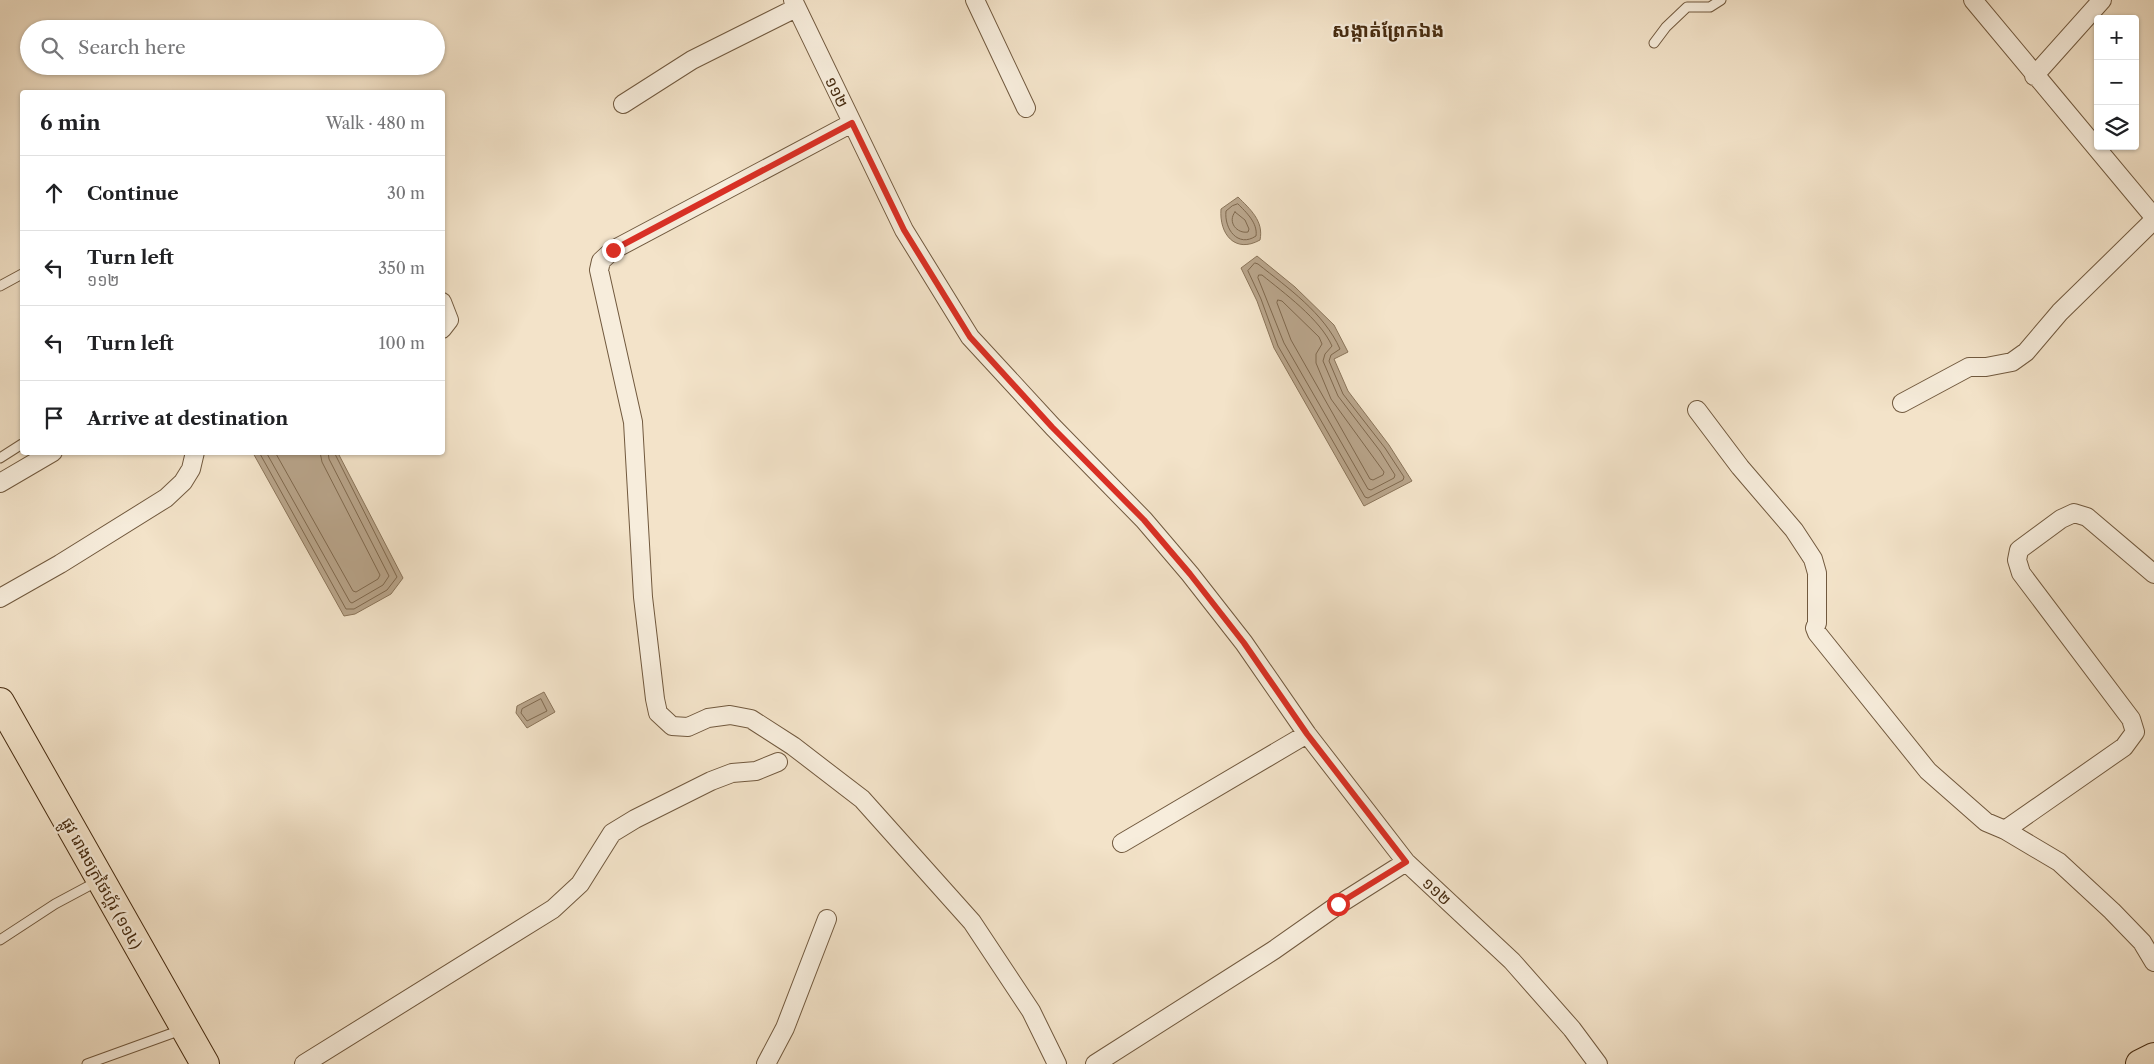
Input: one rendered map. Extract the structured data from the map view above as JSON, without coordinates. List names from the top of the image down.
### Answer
{
  "streets": {
    "main road": ["ផ្លូវ រោងចក្រថៃហ្គ័រ (១១៤)"],
    "street": ["១១២"]
  },
  "districts": ["សង្កាត់ព្រែកឯង"],
  "page": {
    "map_buttons": ["+", "−"],
    "search": "Search here",
    "heading": ["6 min", "Walk · 480 m"],
    "list": [
      ["Continue", "30 m"],
      ["Turn left", "១១២", "350 m"],
      ["Turn left", "100 m"],
      "Arrive at destination"
    ]
  }
}
